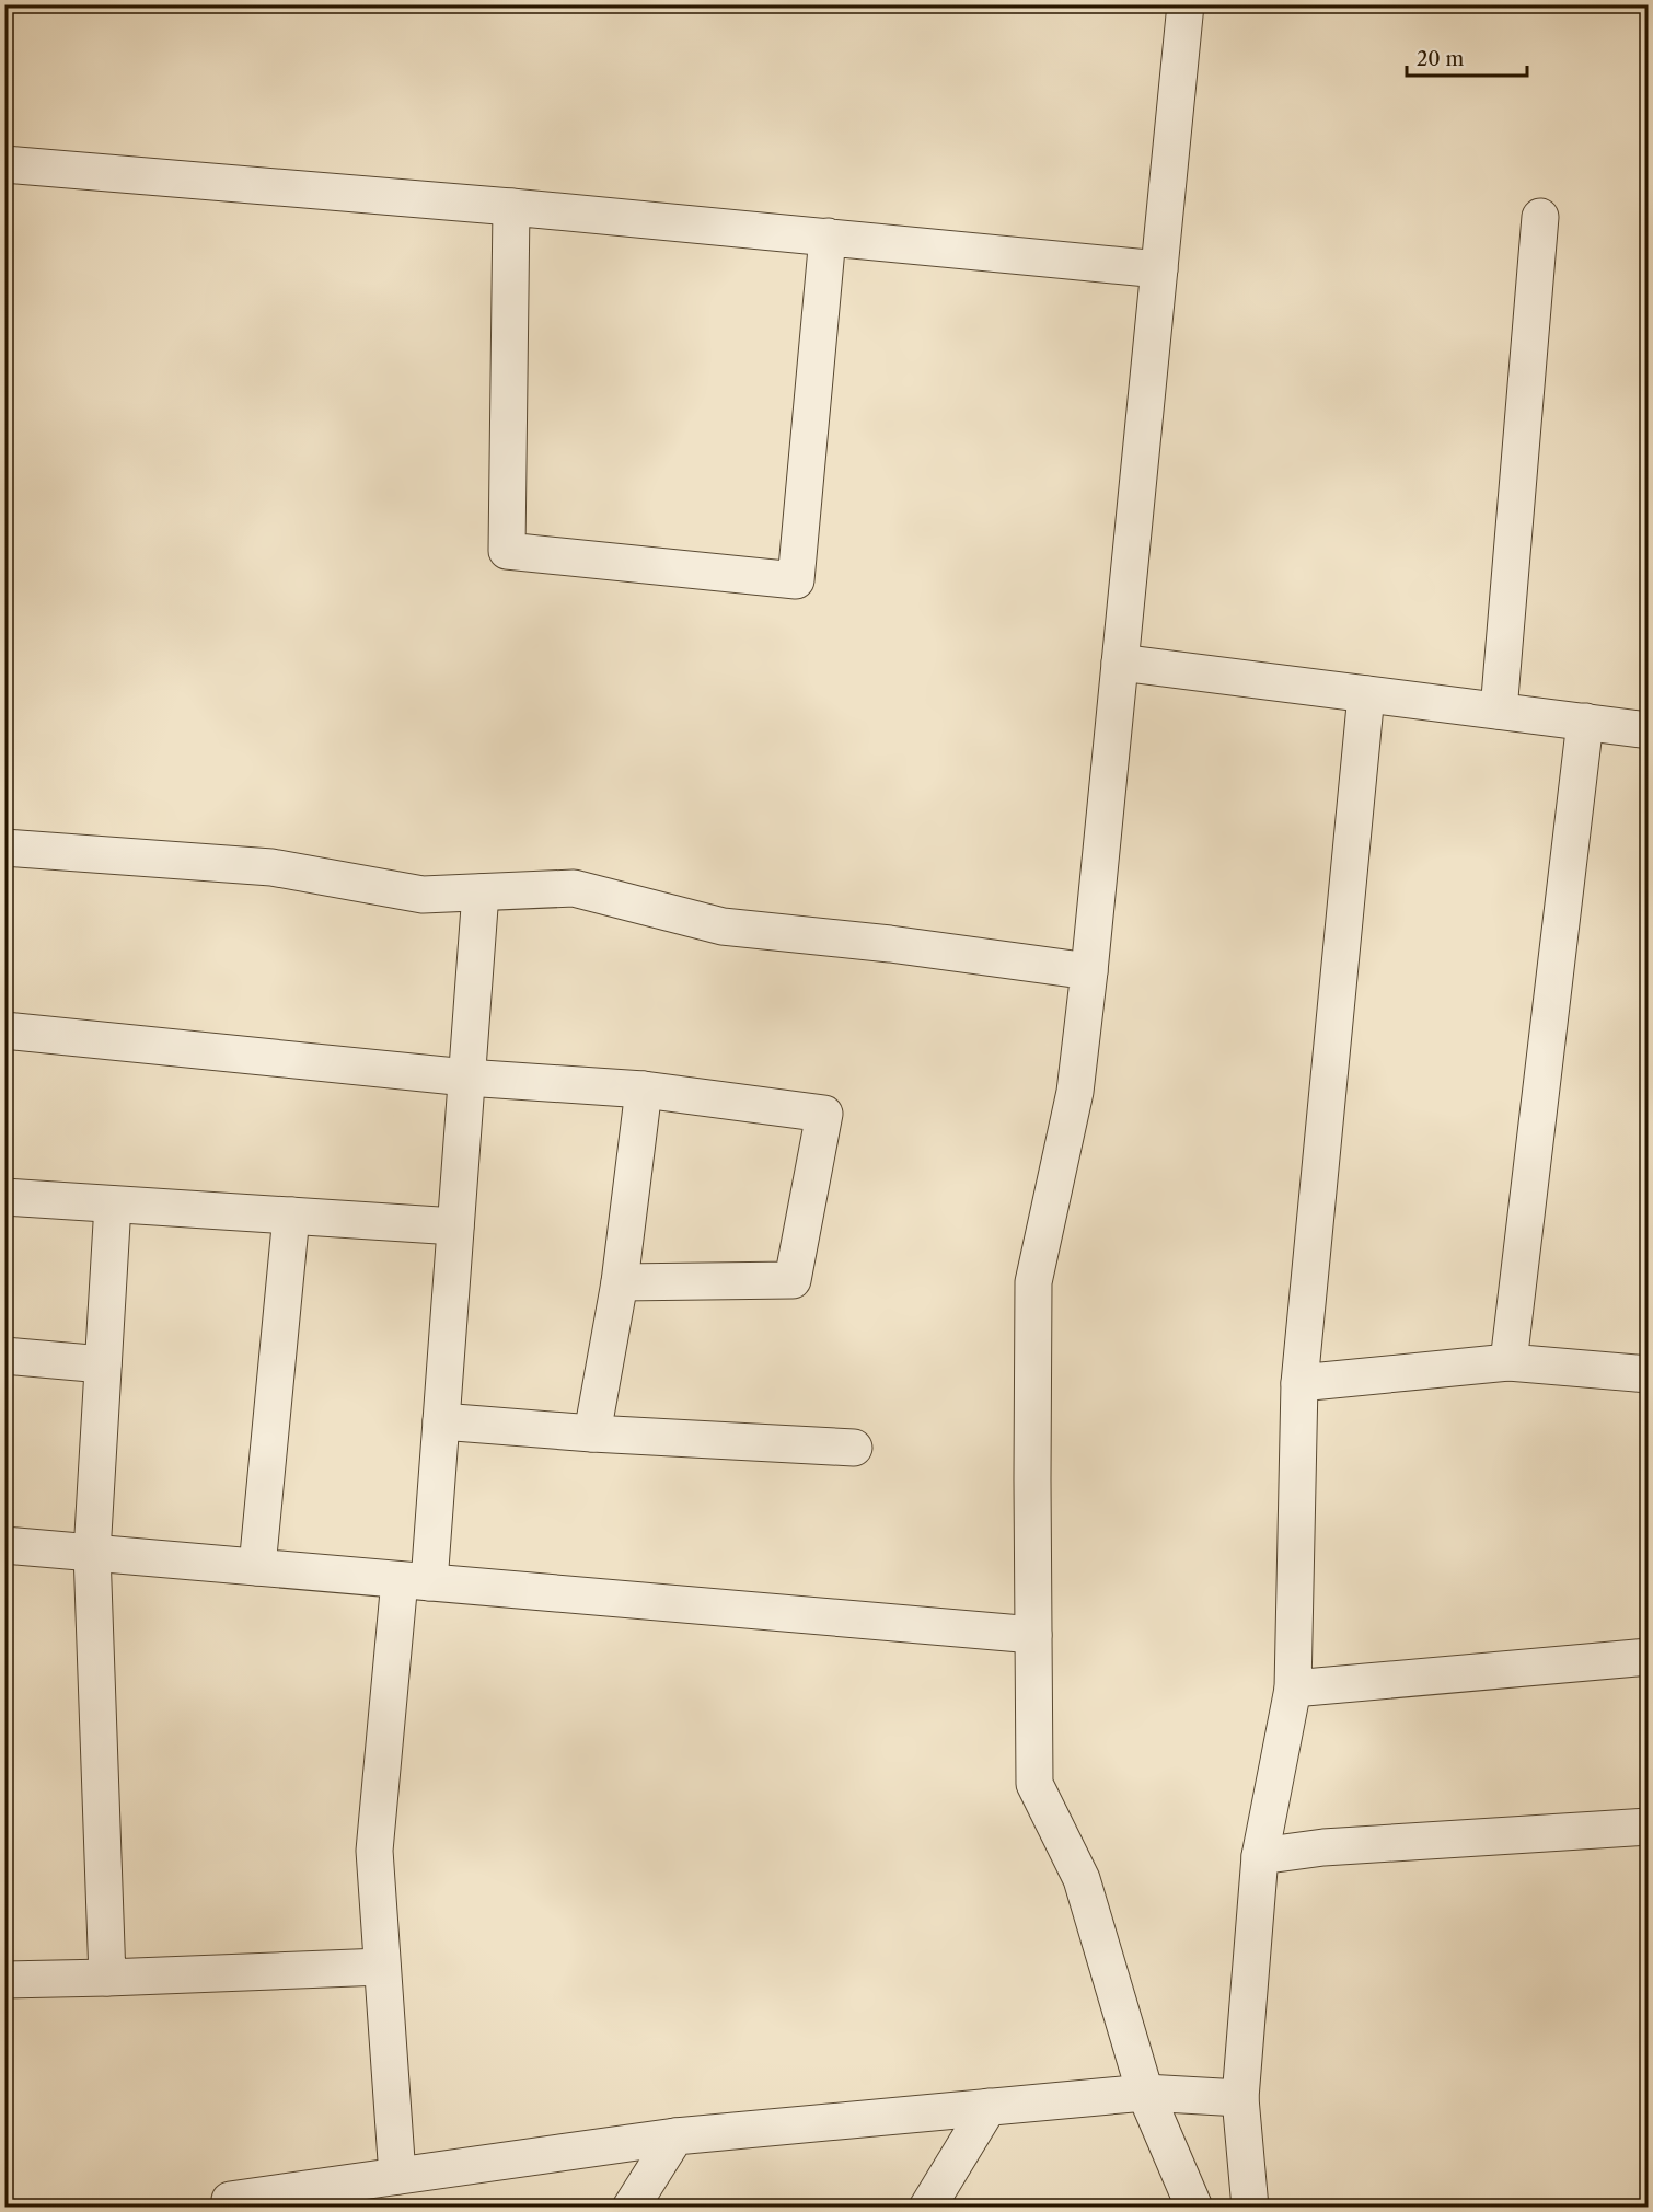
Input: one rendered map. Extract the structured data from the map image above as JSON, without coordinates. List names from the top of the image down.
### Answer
{
  "scale_bar": "20 m"
}
